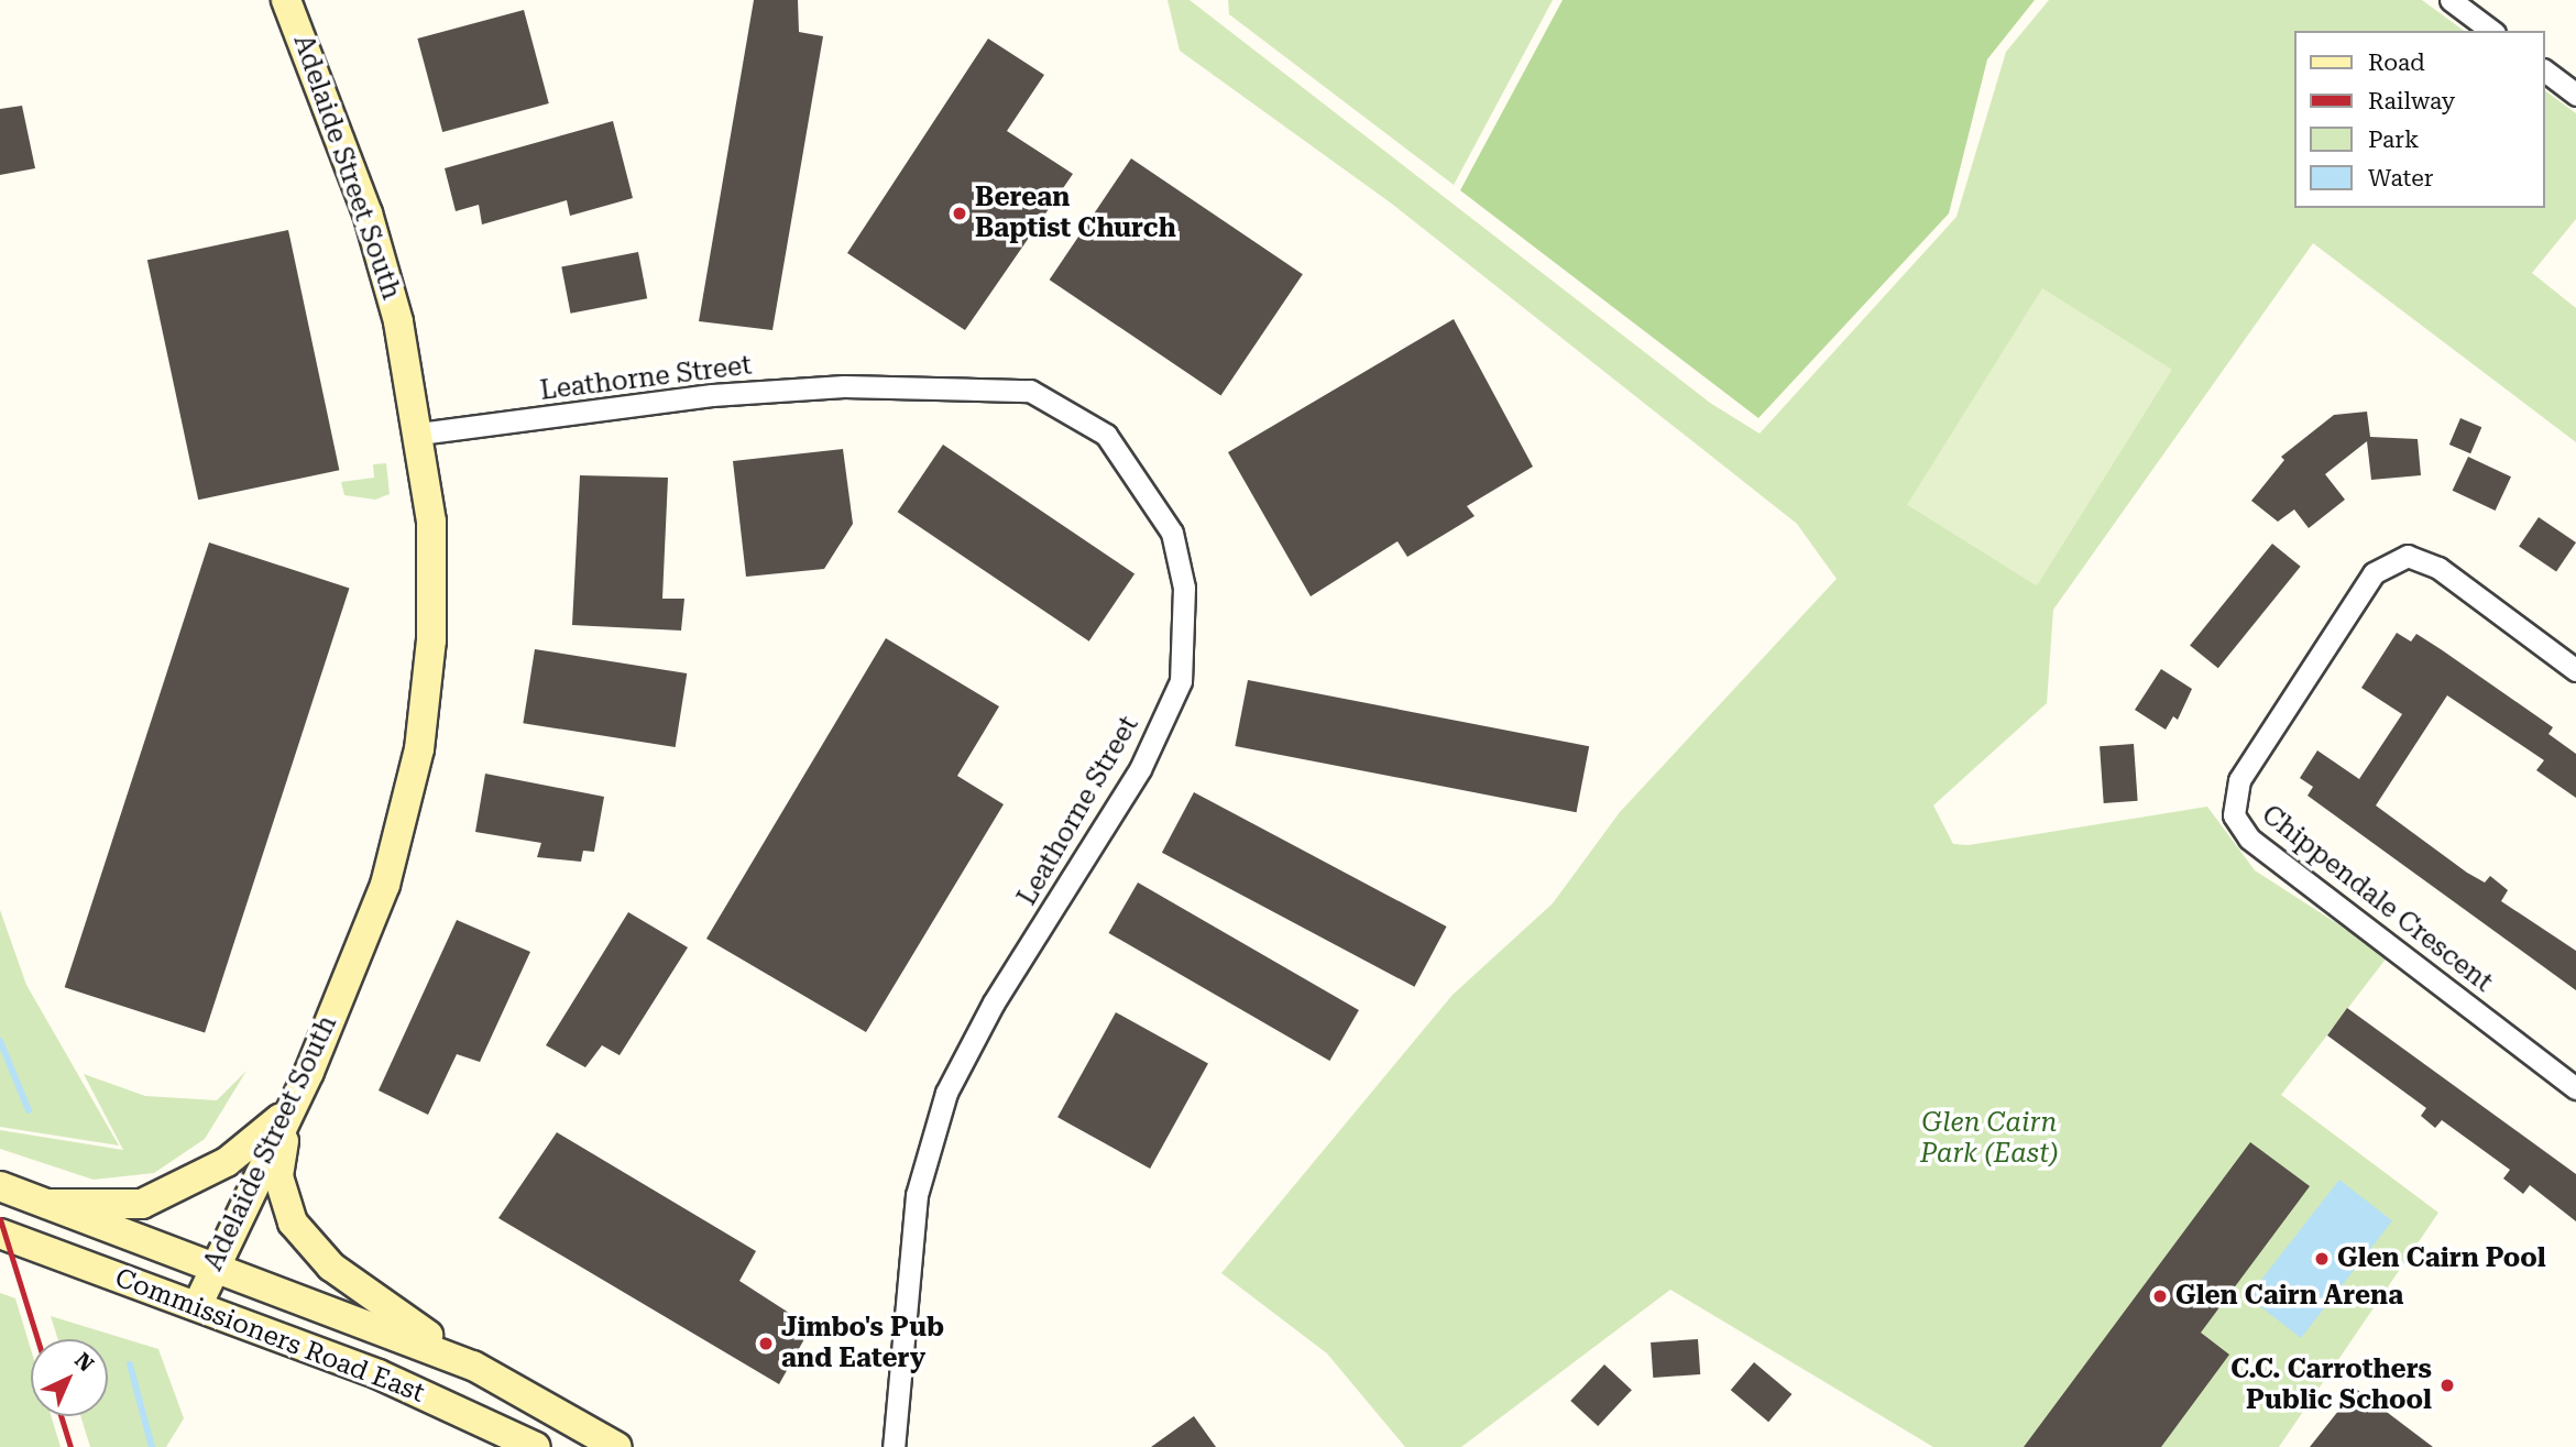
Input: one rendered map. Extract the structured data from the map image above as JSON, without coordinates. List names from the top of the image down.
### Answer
{
  "streets": {
    "main road": ["Adelaide Street South", "Commissioners Road East"],
    "street": ["Leathorne Street", "Chippendale Crescent"]
  },
  "crossings": [
    ["Adelaide Street South", "Leathorne Street"],
    ["Adelaide Street South", "Commissioners Road East"]
  ],
  "parks": ["Glen Cairn Park (East)"],
  "places": [
    "Berean Baptist Church",
    "Glen Cairn Pool",
    "Glen Cairn Arena",
    "Jimbo's Pub and Eatery",
    "C.C. Carrothers Public School"
  ],
  "legend": [
    "Road",
    "Railway",
    "Park",
    "Water"
  ],
  "north": "top right"
}
